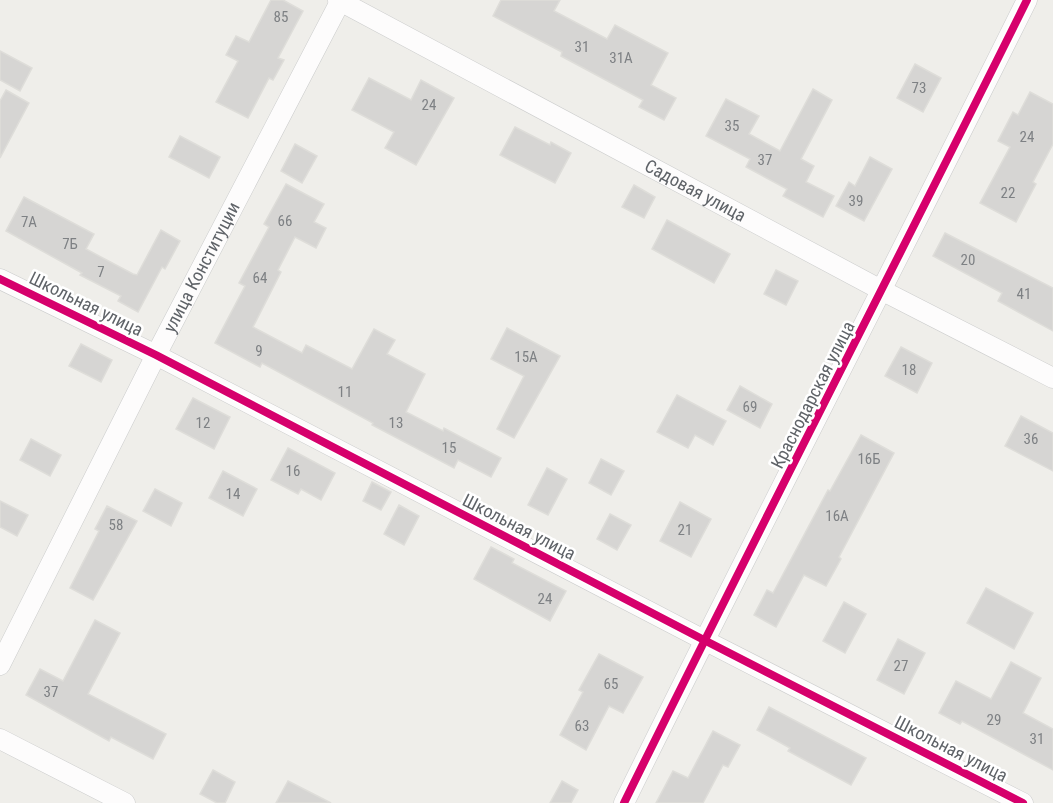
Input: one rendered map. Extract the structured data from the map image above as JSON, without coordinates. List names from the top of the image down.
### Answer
{
  "streets": {
    "street": [
      "Садовая улица",
      "улица Конституции",
      "Школьная улица",
      "Краснодарская улица"
    ]
  },
  "crossings": [
    ["Садовая улица", "улица Конституции"],
    ["Садовая улица", "Краснодарская улица"],
    ["улица Конституции", "Школьная улица"],
    ["Школьная улица", "Краснодарская улица"]
  ],
  "house_numbers": [
    "85",
    "31",
    "31А",
    "73",
    "24",
    "35",
    "24",
    "37",
    "22",
    "39",
    "66",
    "7А",
    "7Б",
    "20",
    "7",
    "64",
    "41",
    "9",
    "15А",
    "18",
    "11",
    "69",
    "12",
    "13",
    "36",
    "15",
    "16Б",
    "16",
    "14",
    "16А",
    "58",
    "21",
    "24",
    "27",
    "65",
    "37",
    "29",
    "63",
    "31"
  ]
}
